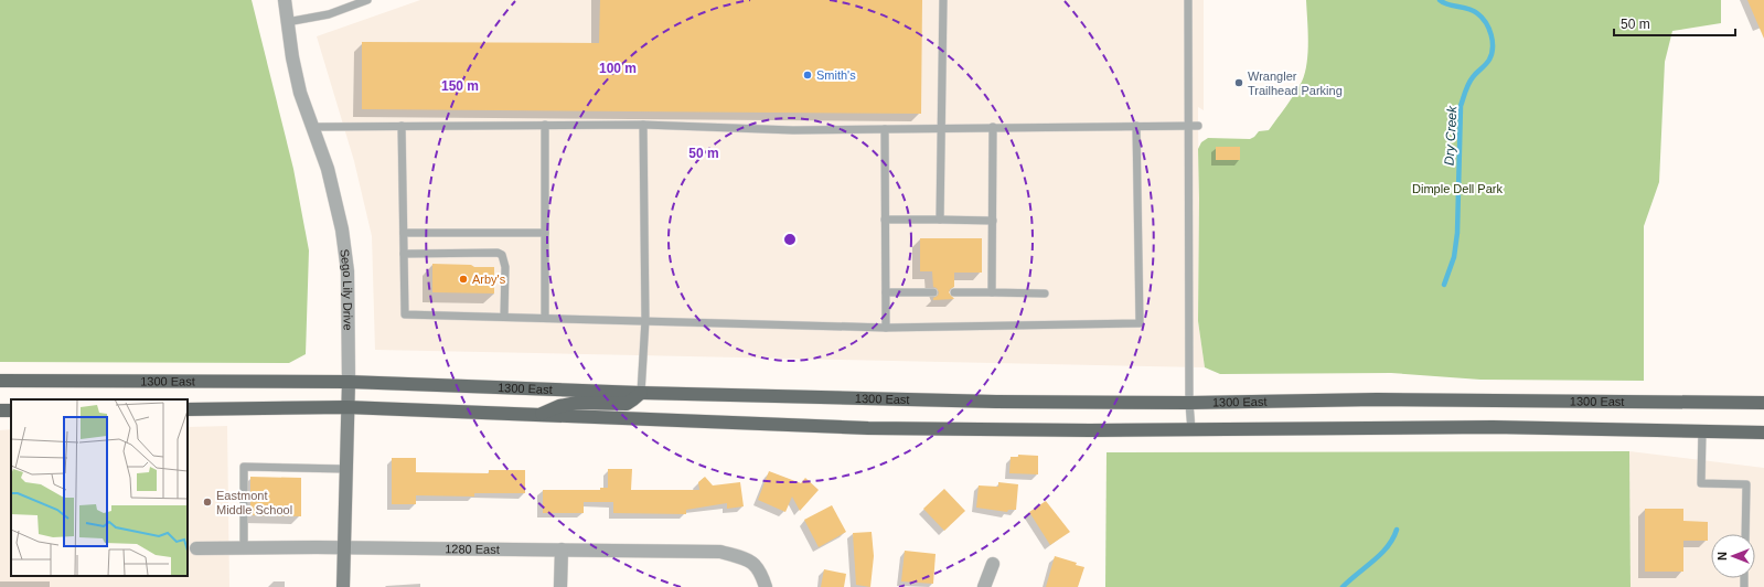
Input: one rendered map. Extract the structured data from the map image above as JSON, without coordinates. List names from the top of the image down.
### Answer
{
  "streets": {
    "main road": ["Sego Lily Drive", "1300 East"],
    "street": ["1280 East"]
  },
  "crossings": [
    ["Sego Lily Drive", "1300 East"],
    ["Sego Lily Drive", "1280 East"]
  ],
  "water": ["Dry Creek"],
  "parks": ["Dimple Dell Park"],
  "places": [
    "Smith's",
    "Wrangler Trailhead Parking",
    "Arby's",
    "Eastmont Middle School"
  ],
  "scale_bar": "50 m",
  "north": "left",
  "rings": ["100 m", "150 m", "50 m"]
}
